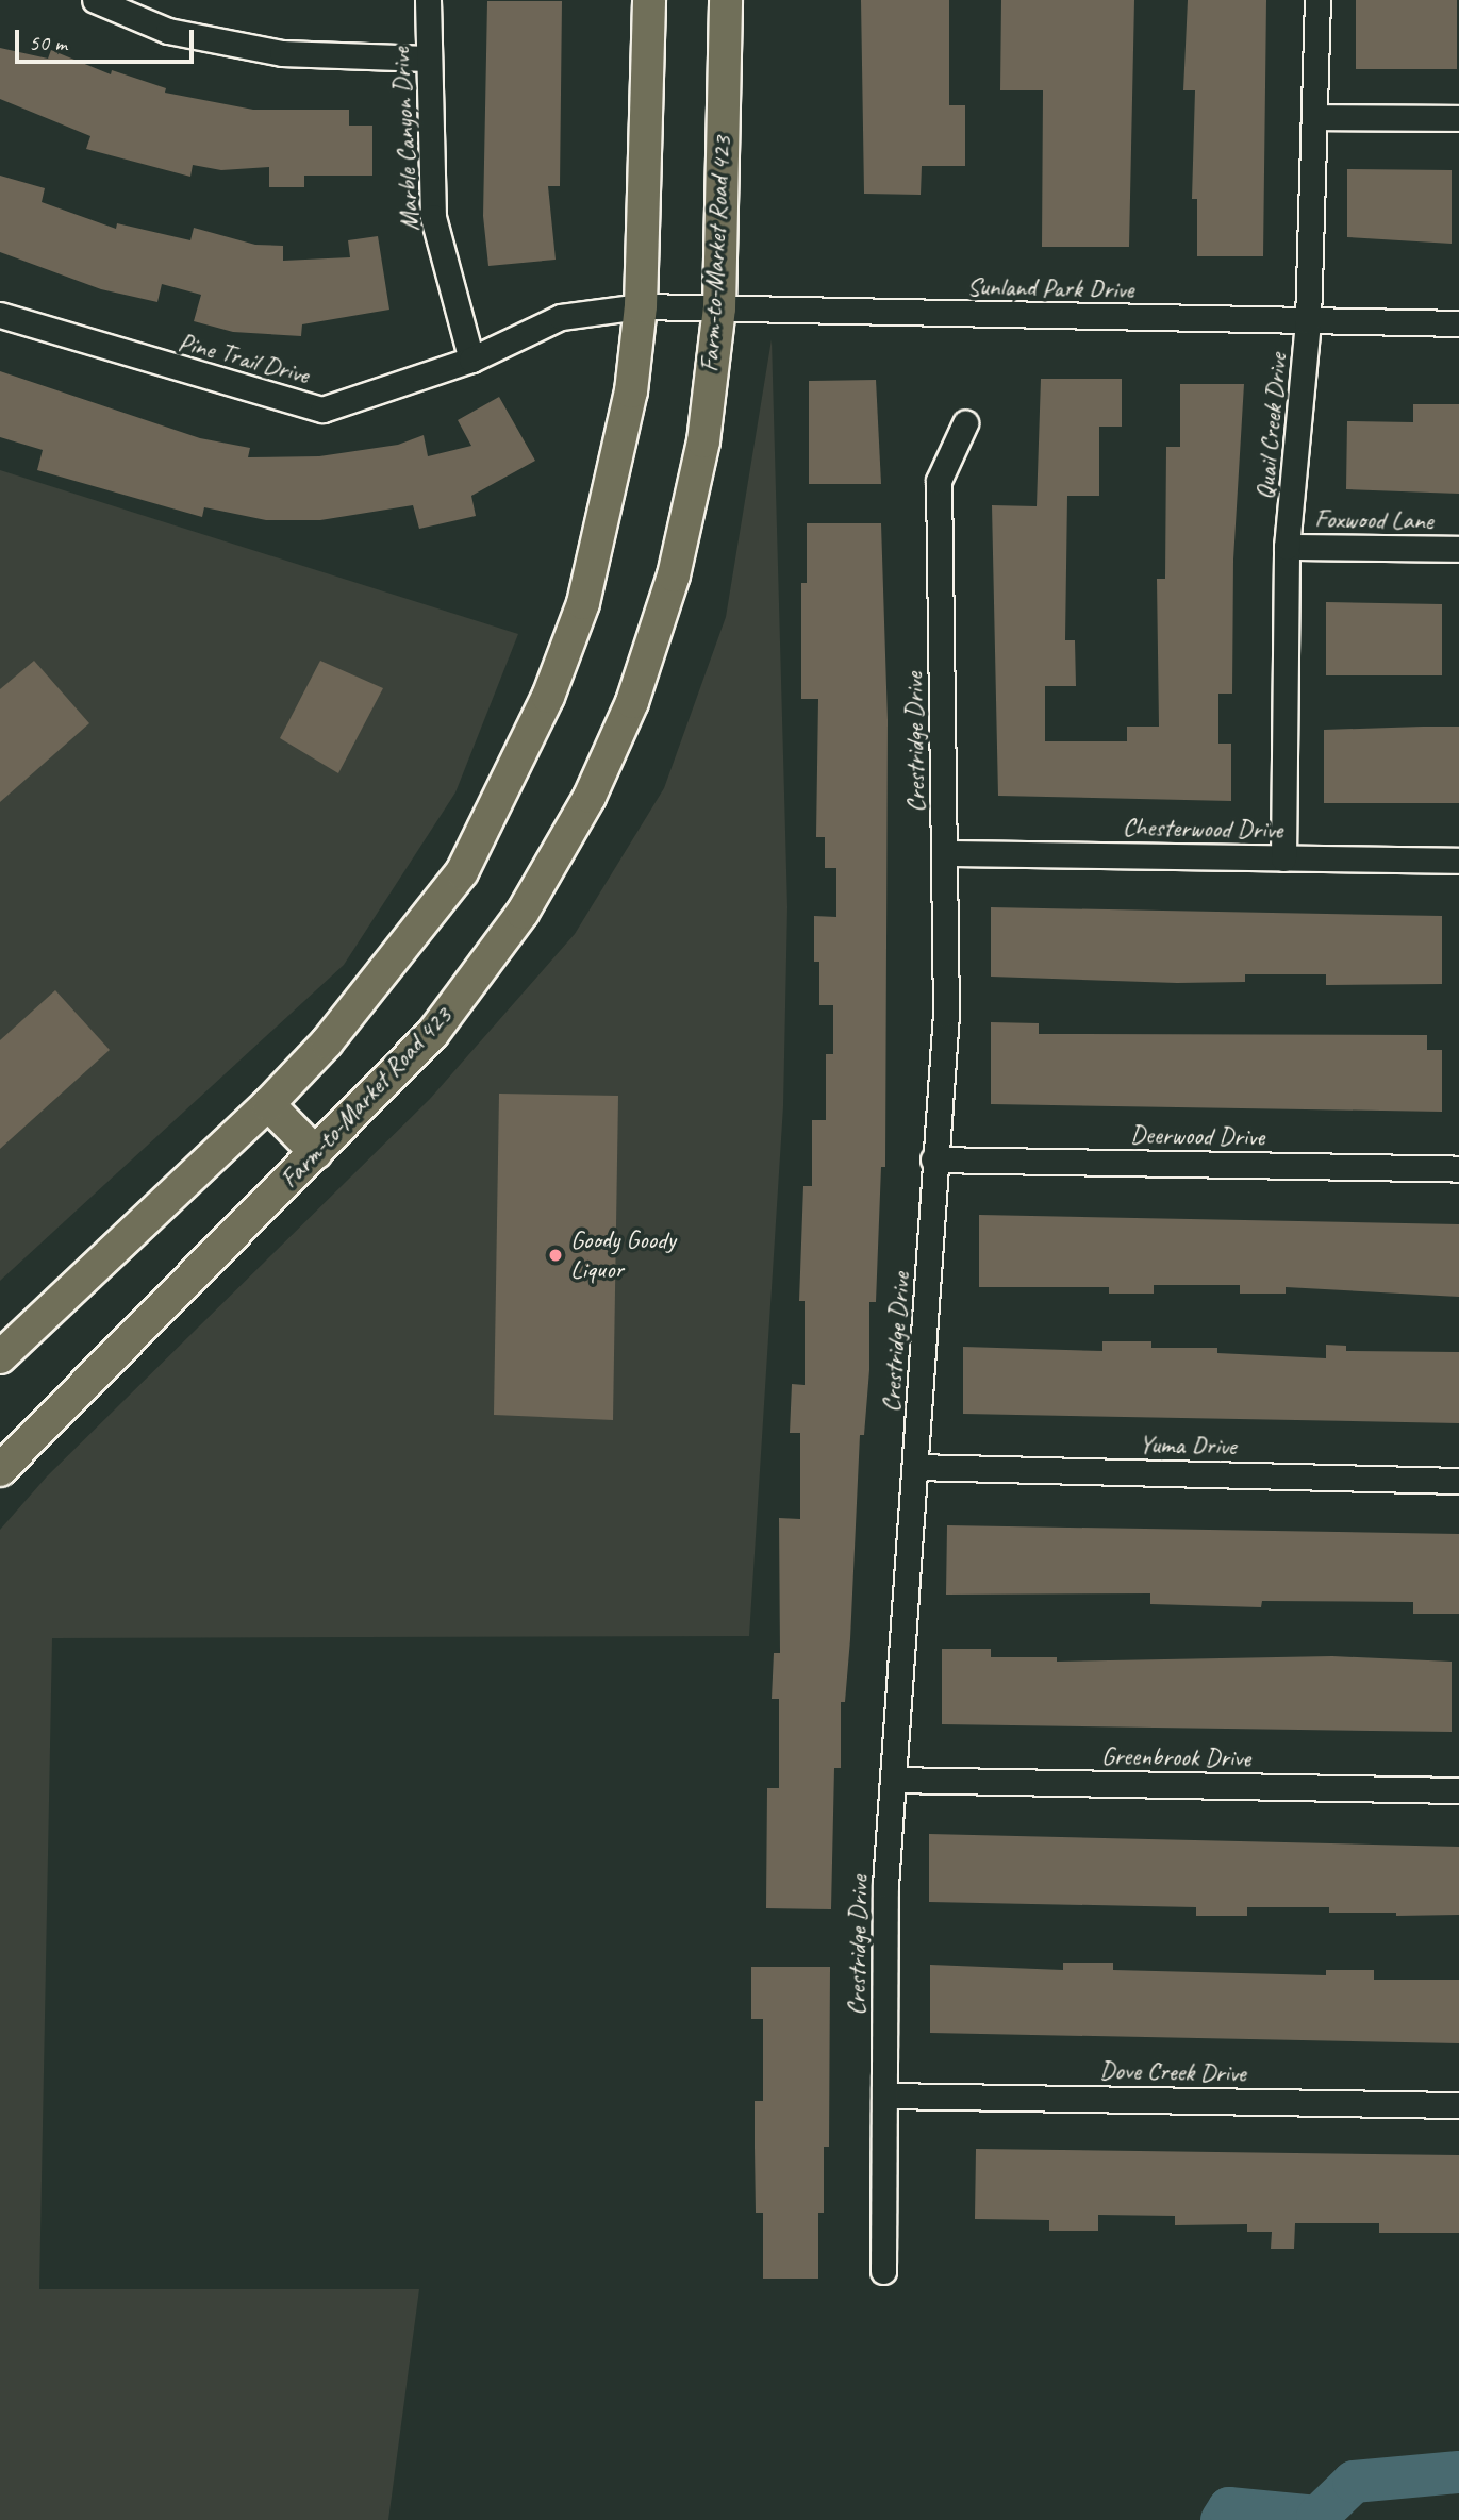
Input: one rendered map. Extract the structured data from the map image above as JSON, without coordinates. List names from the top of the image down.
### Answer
{
  "streets": {
    "main road": ["Farm-to-Market Road 423"],
    "street": [
      "Marble Canyon Drive",
      "Sunland Park Drive",
      "Pine Trail Drive",
      "Quail Creek Drive",
      "Foxwood Lane",
      "Crestridge Drive",
      "Chesterwood Drive",
      "Deerwood Drive",
      "Yuma Drive",
      "Greenbrook Drive",
      "Dove Creek Drive"
    ]
  },
  "crossings": [
    ["Marble Canyon Drive", "Pine Trail Drive"],
    ["Farm-to-Market Road 423", "Sunland Park Drive"],
    ["Sunland Park Drive", "Pine Trail Drive"],
    ["Sunland Park Drive", "Quail Creek Drive"],
    ["Quail Creek Drive", "Foxwood Lane"],
    ["Quail Creek Drive", "Chesterwood Drive"],
    ["Crestridge Drive", "Chesterwood Drive"],
    ["Crestridge Drive", "Deerwood Drive"],
    ["Crestridge Drive", "Yuma Drive"],
    ["Crestridge Drive", "Greenbrook Drive"],
    ["Crestridge Drive", "Dove Creek Drive"]
  ],
  "places": ["Goody Goody Liquor"],
  "scale_bar": "50 m"
}
